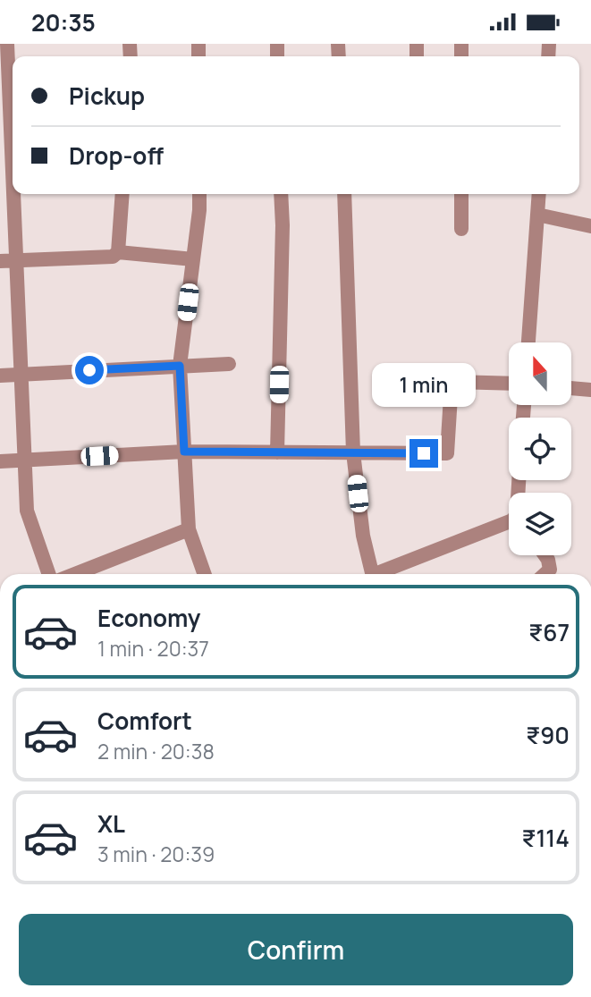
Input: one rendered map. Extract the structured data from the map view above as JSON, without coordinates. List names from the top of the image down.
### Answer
{
  "north": "top",
  "page": {
    "status": "20:35",
    "banner": ["Pickup", "Drop-off"],
    "bubble": "1 min",
    "list": [
      {
        "name": "Economy",
        "note": "1 min · 20:37",
        "value": "₹67"
      },
      {
        "name": "Comfort",
        "note": "2 min · 20:38",
        "value": "₹90"
      },
      {
        "name": "XL",
        "note": "3 min · 20:39",
        "value": "₹114"
      }
    ],
    "buttons": "Confirm"
  }
}
